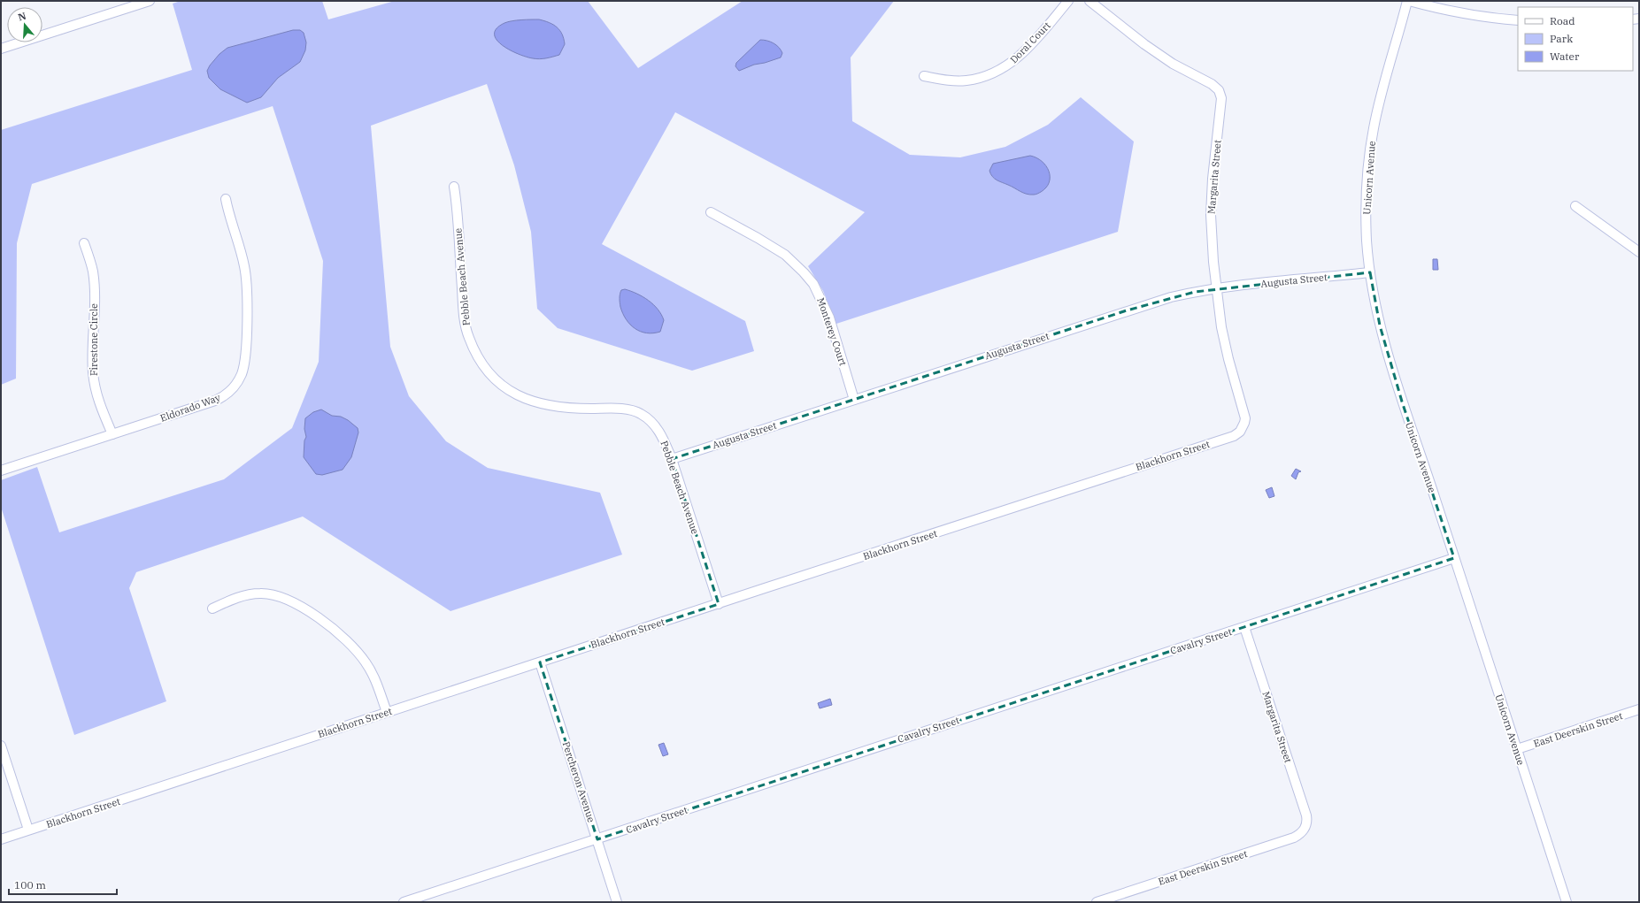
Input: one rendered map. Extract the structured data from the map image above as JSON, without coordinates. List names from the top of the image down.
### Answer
{
  "streets": {
    "street": [
      "Doral Court",
      "Margarita Street",
      "Unicorn Avenue",
      "Pebble Beach Avenue",
      "Augusta Street",
      "Monterey Court",
      "Firestone Circle",
      "Eldorado Way",
      "Blackhorn Street",
      "Cavalry Street",
      "East Deerskin Street",
      "Percheron Avenue"
    ]
  },
  "crossings": [
    ["Margarita Street", "Augusta Street"],
    ["Margarita Street", "Blackhorn Street"],
    ["Margarita Street", "Cavalry Street"],
    ["Margarita Street", "East Deerskin Street"],
    ["Unicorn Avenue", "Augusta Street"],
    ["Unicorn Avenue", "Cavalry Street"],
    ["Unicorn Avenue", "East Deerskin Street"],
    ["Pebble Beach Avenue", "Augusta Street"],
    ["Pebble Beach Avenue", "Blackhorn Street"],
    ["Augusta Street", "Monterey Court"],
    ["Firestone Circle", "Eldorado Way"],
    ["Blackhorn Street", "Percheron Avenue"],
    ["Cavalry Street", "Percheron Avenue"]
  ],
  "legend": ["Road", "Park", "Water"],
  "scale_bar": "100 m",
  "north": "top"
}
